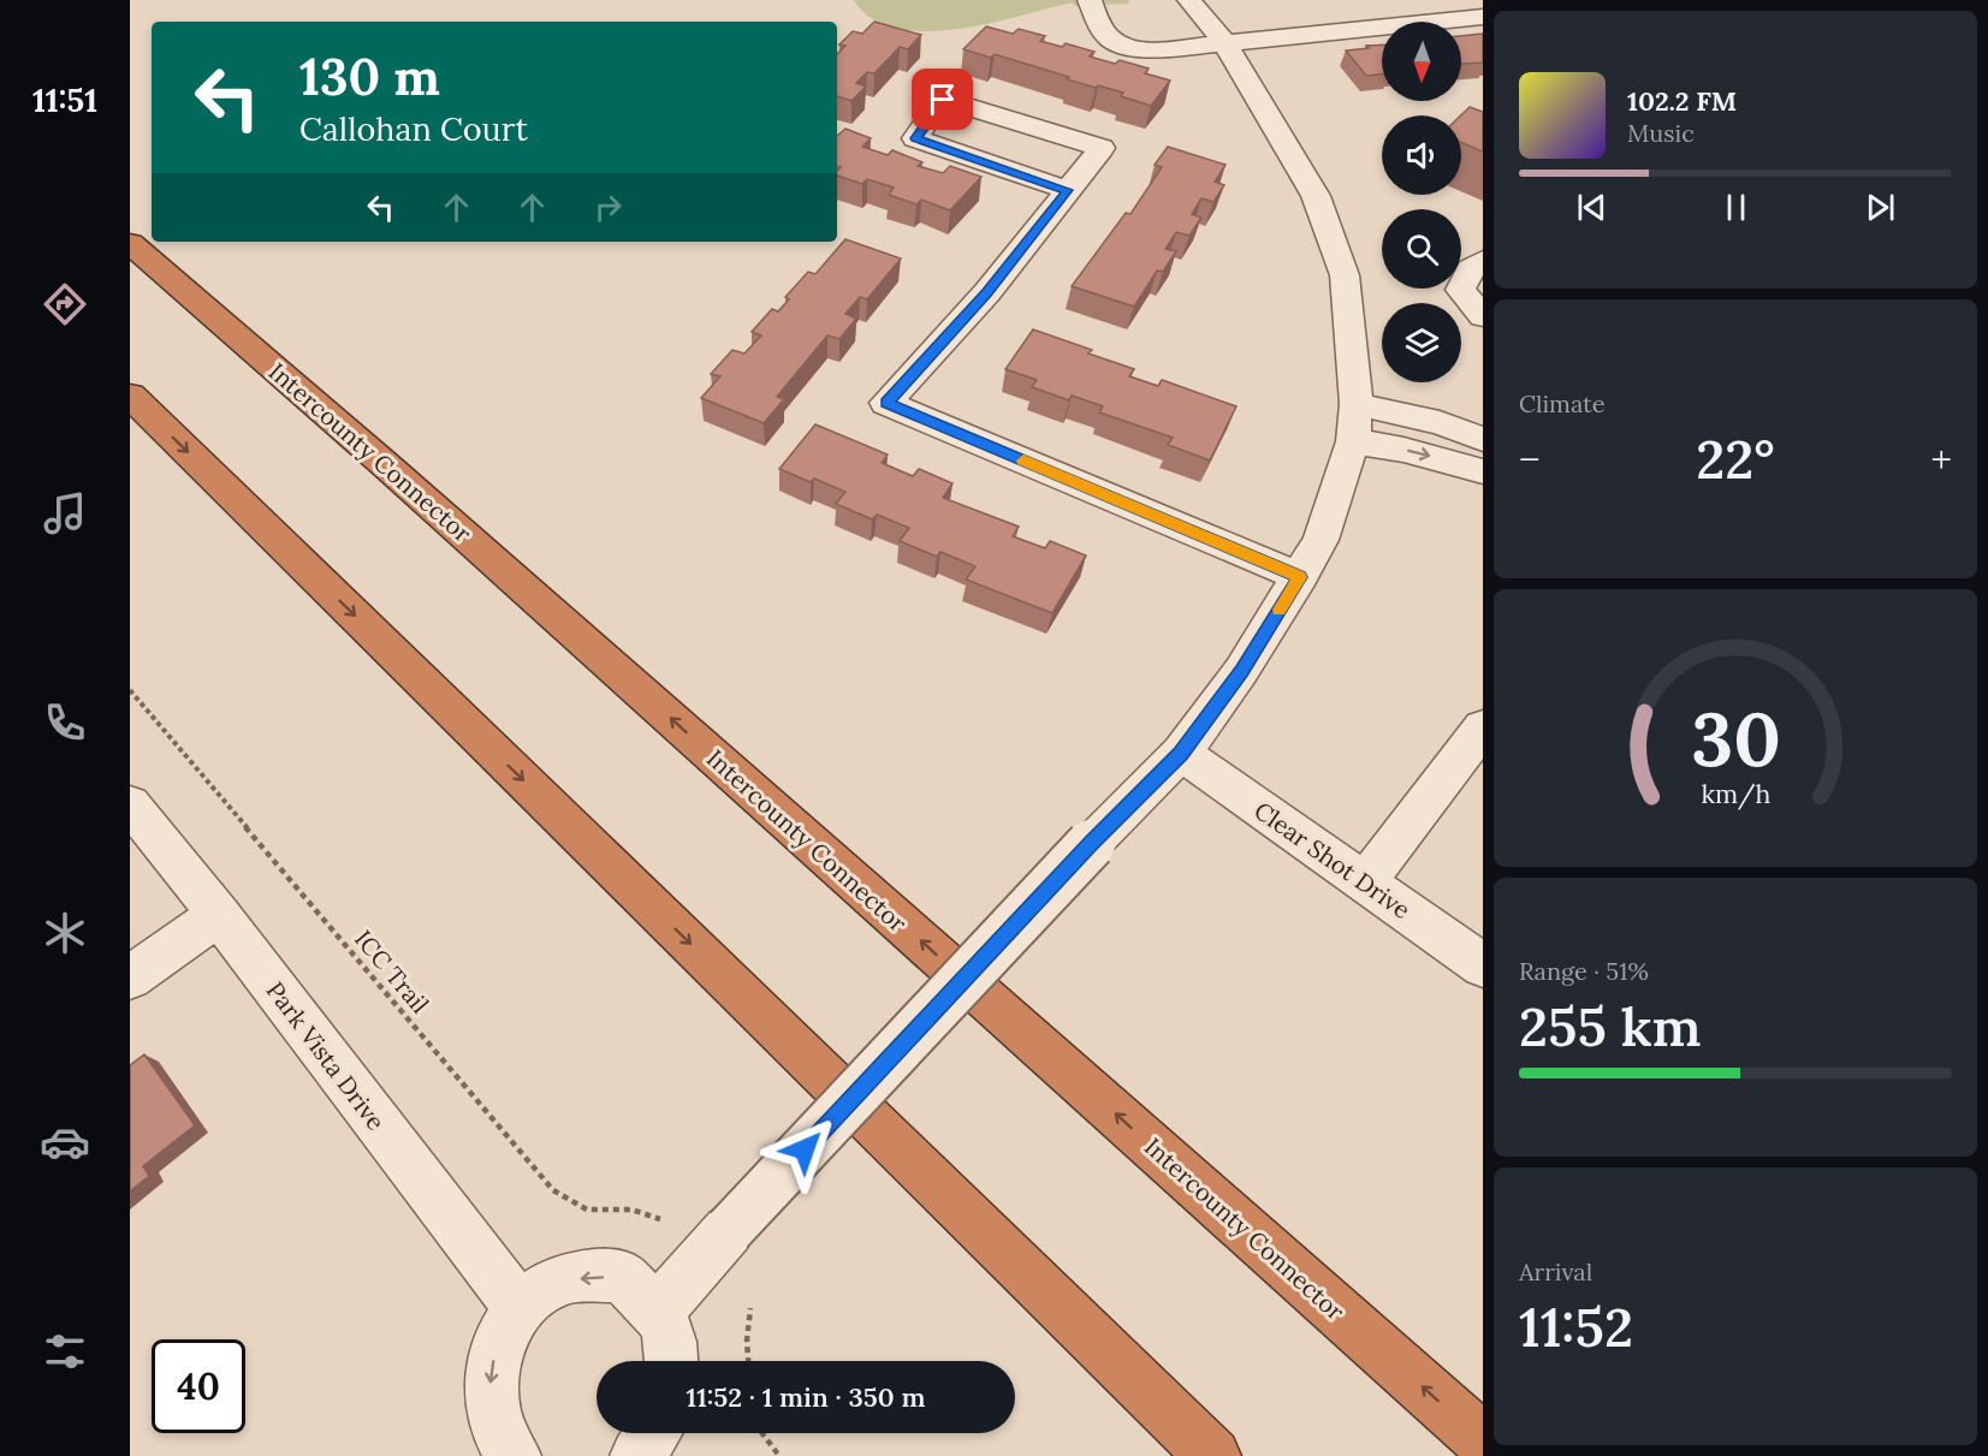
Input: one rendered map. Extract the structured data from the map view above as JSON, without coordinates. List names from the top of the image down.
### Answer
{
  "streets": {
    "highway": ["Intercounty Connector"],
    "street": ["Clear Shot Drive", "Park Vista Drive"],
    "path": ["ICC Trail"]
  },
  "north": "bottom",
  "page": {
    "tabs": "11:51",
    "turn": ["130 m", "Callohan Court"],
    "song": ["102.2 FM", "Music"],
    "tile": [
      "Climate",
      ["Range · 51%", "255 km"],
      ["Arrival", "11:52"]
    ],
    "heat": ["−", "22°", "+"],
    "limit": "40",
    "trip": "11:52 · 1 min · 350 m",
    "gauge": ["30", "km/h"]
  }
}
